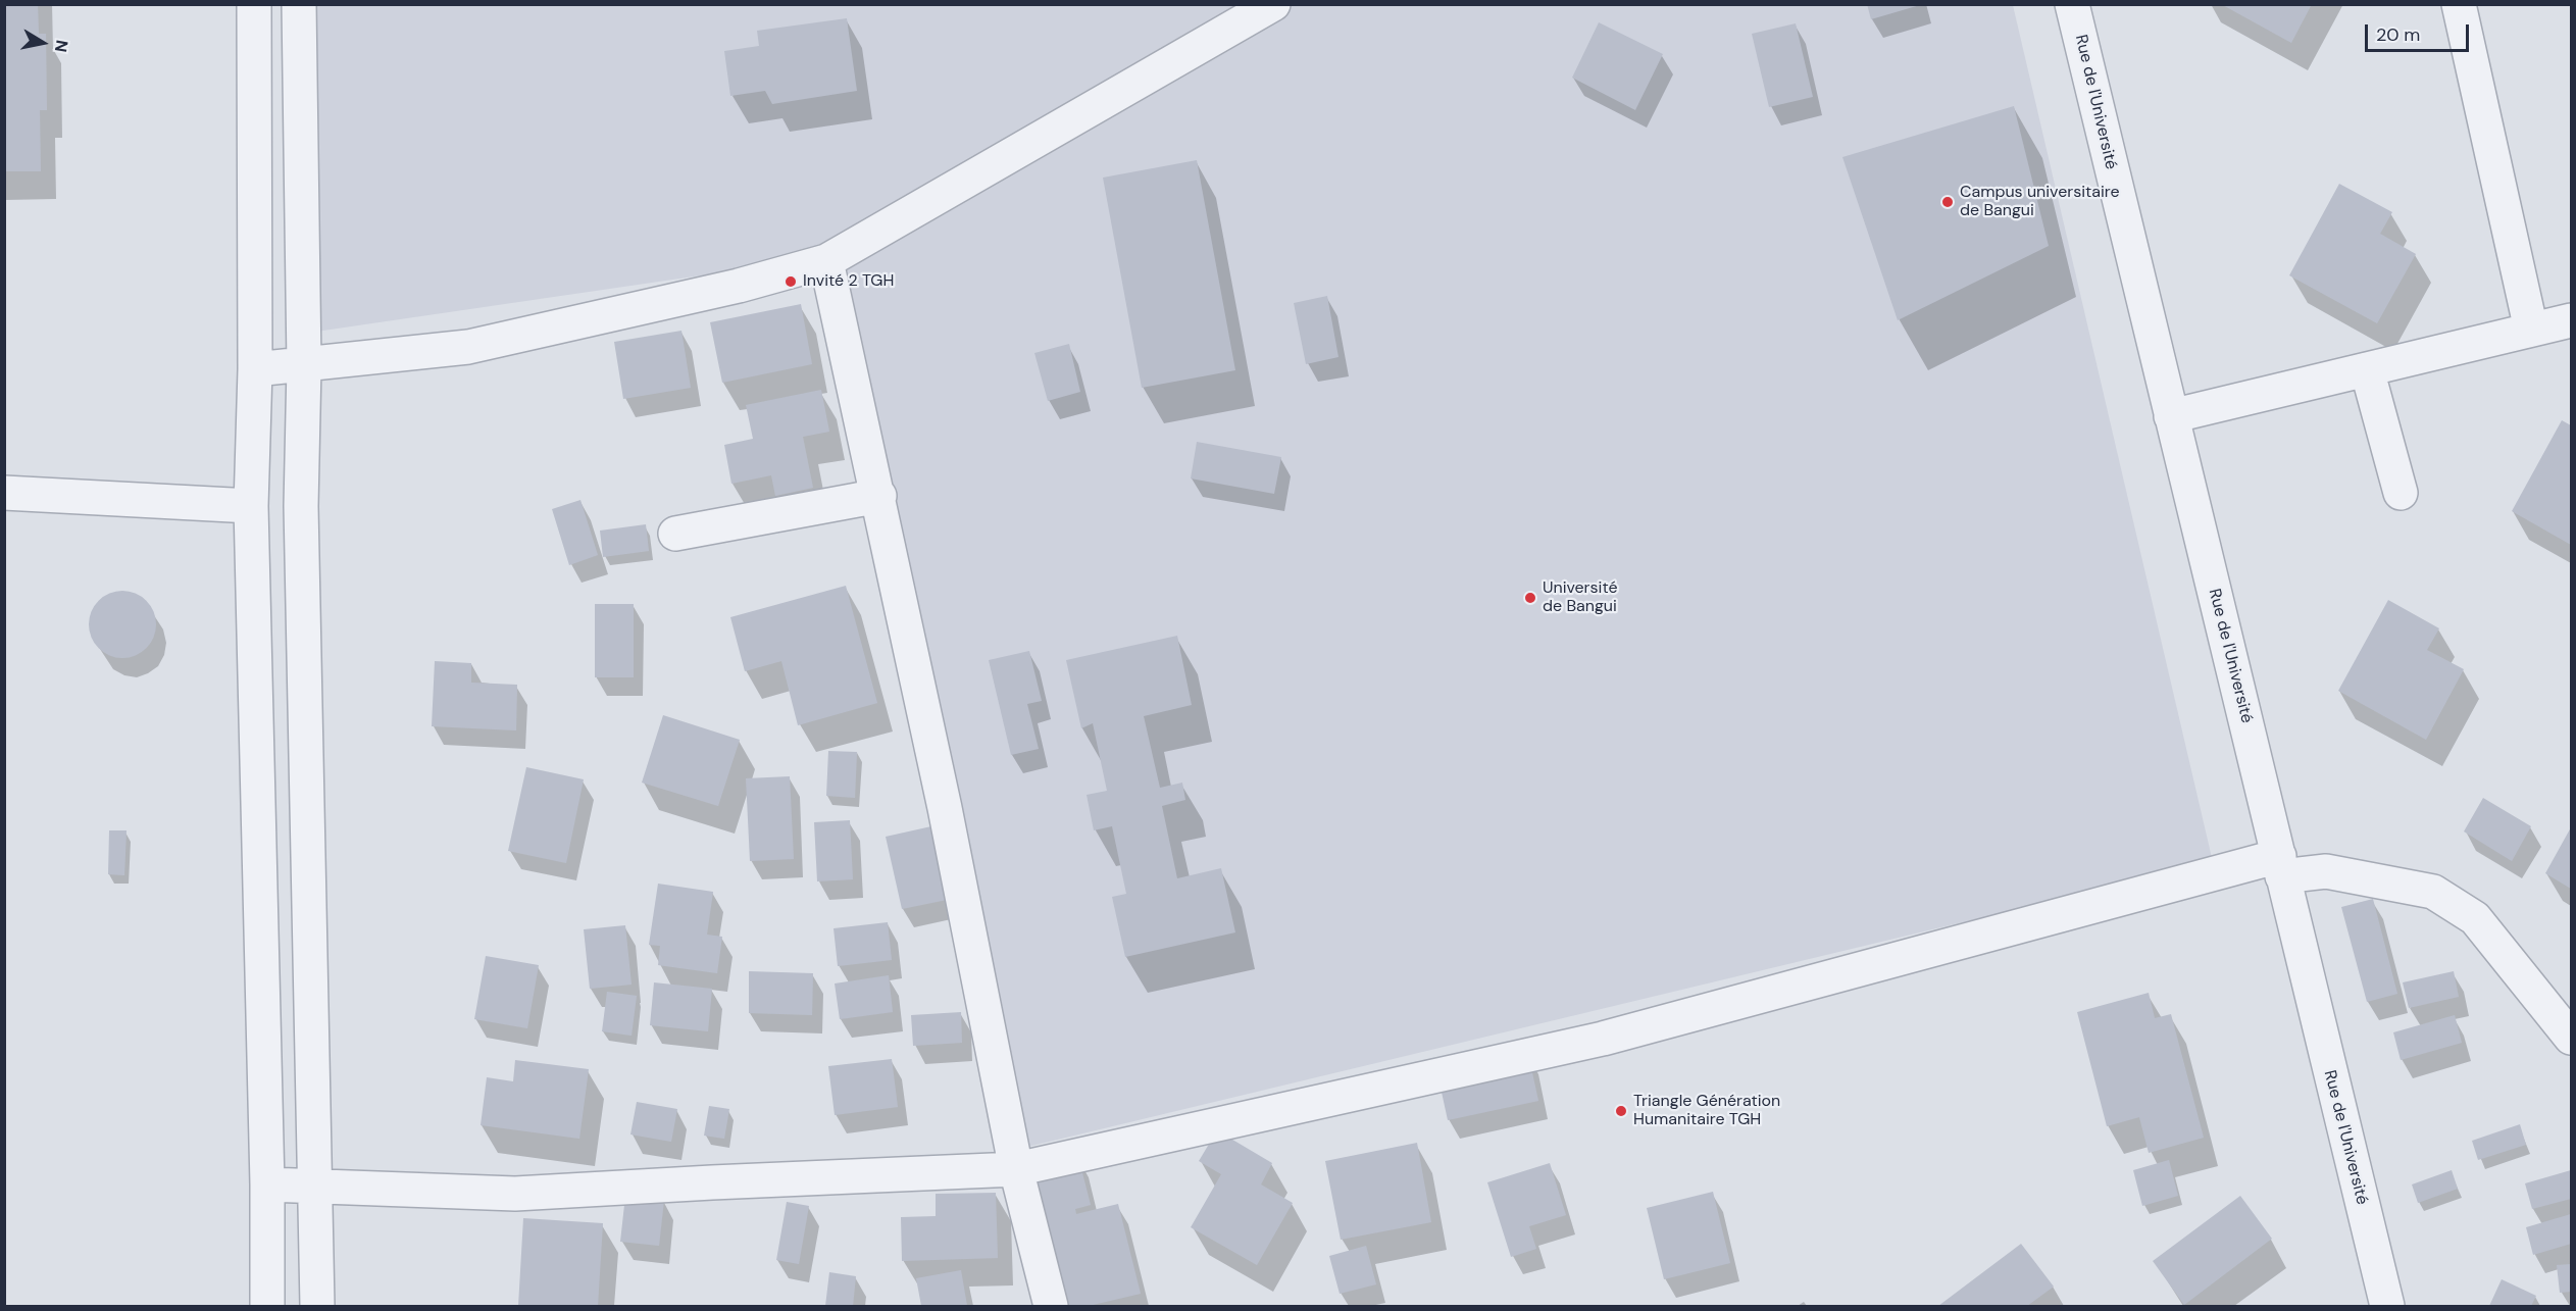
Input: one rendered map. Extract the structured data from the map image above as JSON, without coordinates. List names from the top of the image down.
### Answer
{
  "streets": {
    "street": ["Rue de l'Université"]
  },
  "places": [
    "Campus universitaire de Bangui",
    "Invité 2 TGH",
    "Université de Bangui",
    "Triangle Génération Humanitaire TGH"
  ],
  "scale_bar": "20 m",
  "north": "right"
}
